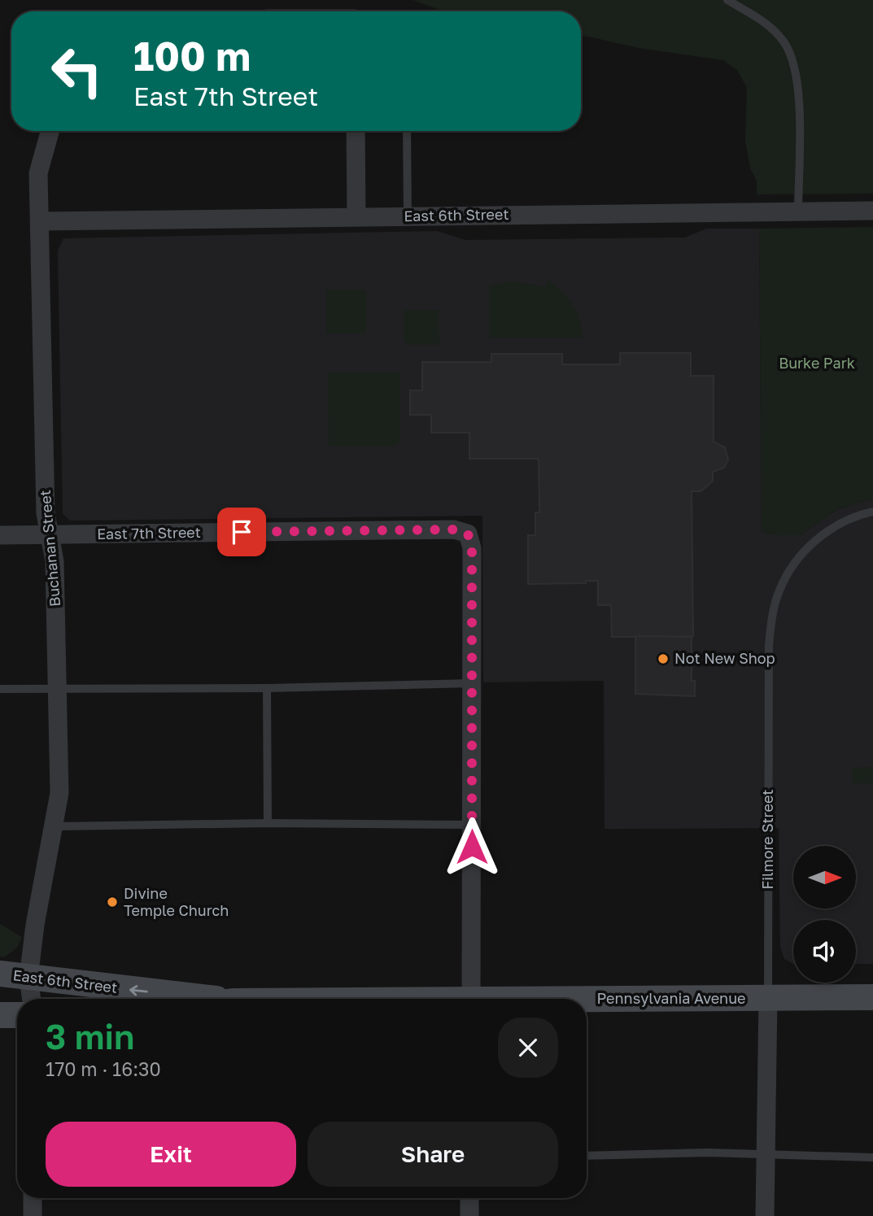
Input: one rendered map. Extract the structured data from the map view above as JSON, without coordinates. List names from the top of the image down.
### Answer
{
  "streets": {
    "main road": ["East 6th Street", "Pennsylvania Avenue"],
    "street": ["East 7th Street", "Buchanan Street", "Filmore Street"]
  },
  "crossings": [
    ["East 6th Street", "Buchanan Street"],
    ["East 7th Street", "Buchanan Street"],
    ["Filmore Street", "Pennsylvania Avenue"]
  ],
  "parks": ["Burke Park"],
  "places": ["Not New Shop", "Divine Temple Church"],
  "north": "right",
  "page": {
    "turn": ["100 m", "East 7th Street"],
    "heading": ["3 min", "170 m · 16:30"],
    "buttons": ["Exit", "Share"]
  }
}
